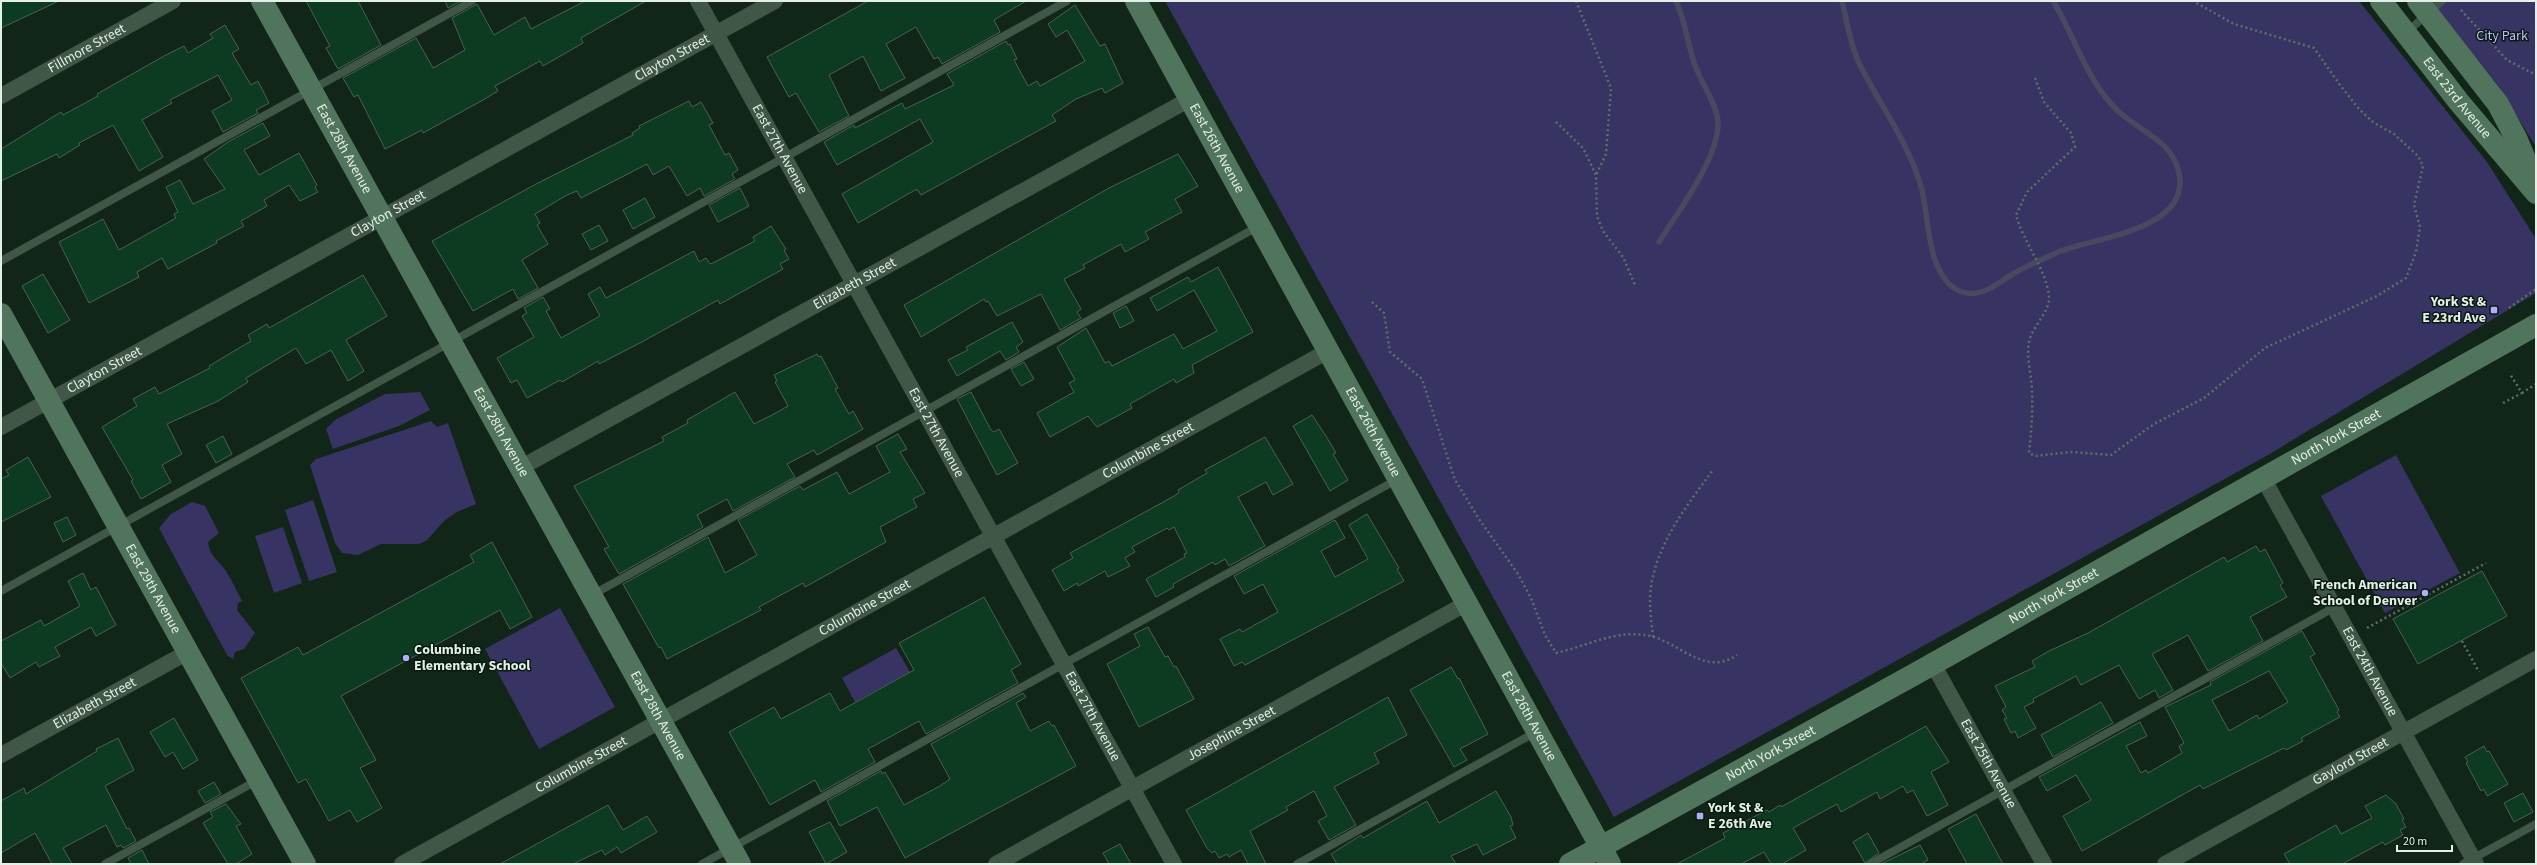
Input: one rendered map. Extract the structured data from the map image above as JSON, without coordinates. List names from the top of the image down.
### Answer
{
  "streets": {
    "street": [
      "Fillmore Street",
      "Clayton Street",
      "East 23rd Avenue",
      "East 28th Avenue",
      "East 27th Avenue",
      "East 26th Avenue",
      "Elizabeth Street",
      "North York Street",
      "Columbine Street",
      "East 29th Avenue",
      "East 24th Avenue",
      "Josephine Street",
      "Gaylord Street",
      "East 25th Avenue"
    ]
  },
  "crossings": [
    ["Clayton Street", "East 28th Avenue"],
    ["Clayton Street", "East 27th Avenue"],
    ["Clayton Street", "East 29th Avenue"],
    ["East 28th Avenue", "Elizabeth Street"],
    ["East 28th Avenue", "Columbine Street"],
    ["East 27th Avenue", "Elizabeth Street"],
    ["East 27th Avenue", "Columbine Street"],
    ["East 27th Avenue", "Josephine Street"],
    ["East 26th Avenue", "Elizabeth Street"],
    ["East 26th Avenue", "North York Street"],
    ["East 26th Avenue", "Columbine Street"],
    ["East 26th Avenue", "Josephine Street"],
    ["Elizabeth Street", "East 29th Avenue"],
    ["North York Street", "East 24th Avenue"],
    ["North York Street", "East 25th Avenue"],
    ["East 24th Avenue", "Gaylord Street"]
  ],
  "parks": ["City Park"],
  "places": {
    "transit": ["York St & E 23rd Ave", "York St & E 26th Ave"],
    "other": ["French American School of Denver", "Columbine Elementary School"]
  },
  "scale_bar": "20 m"
}
